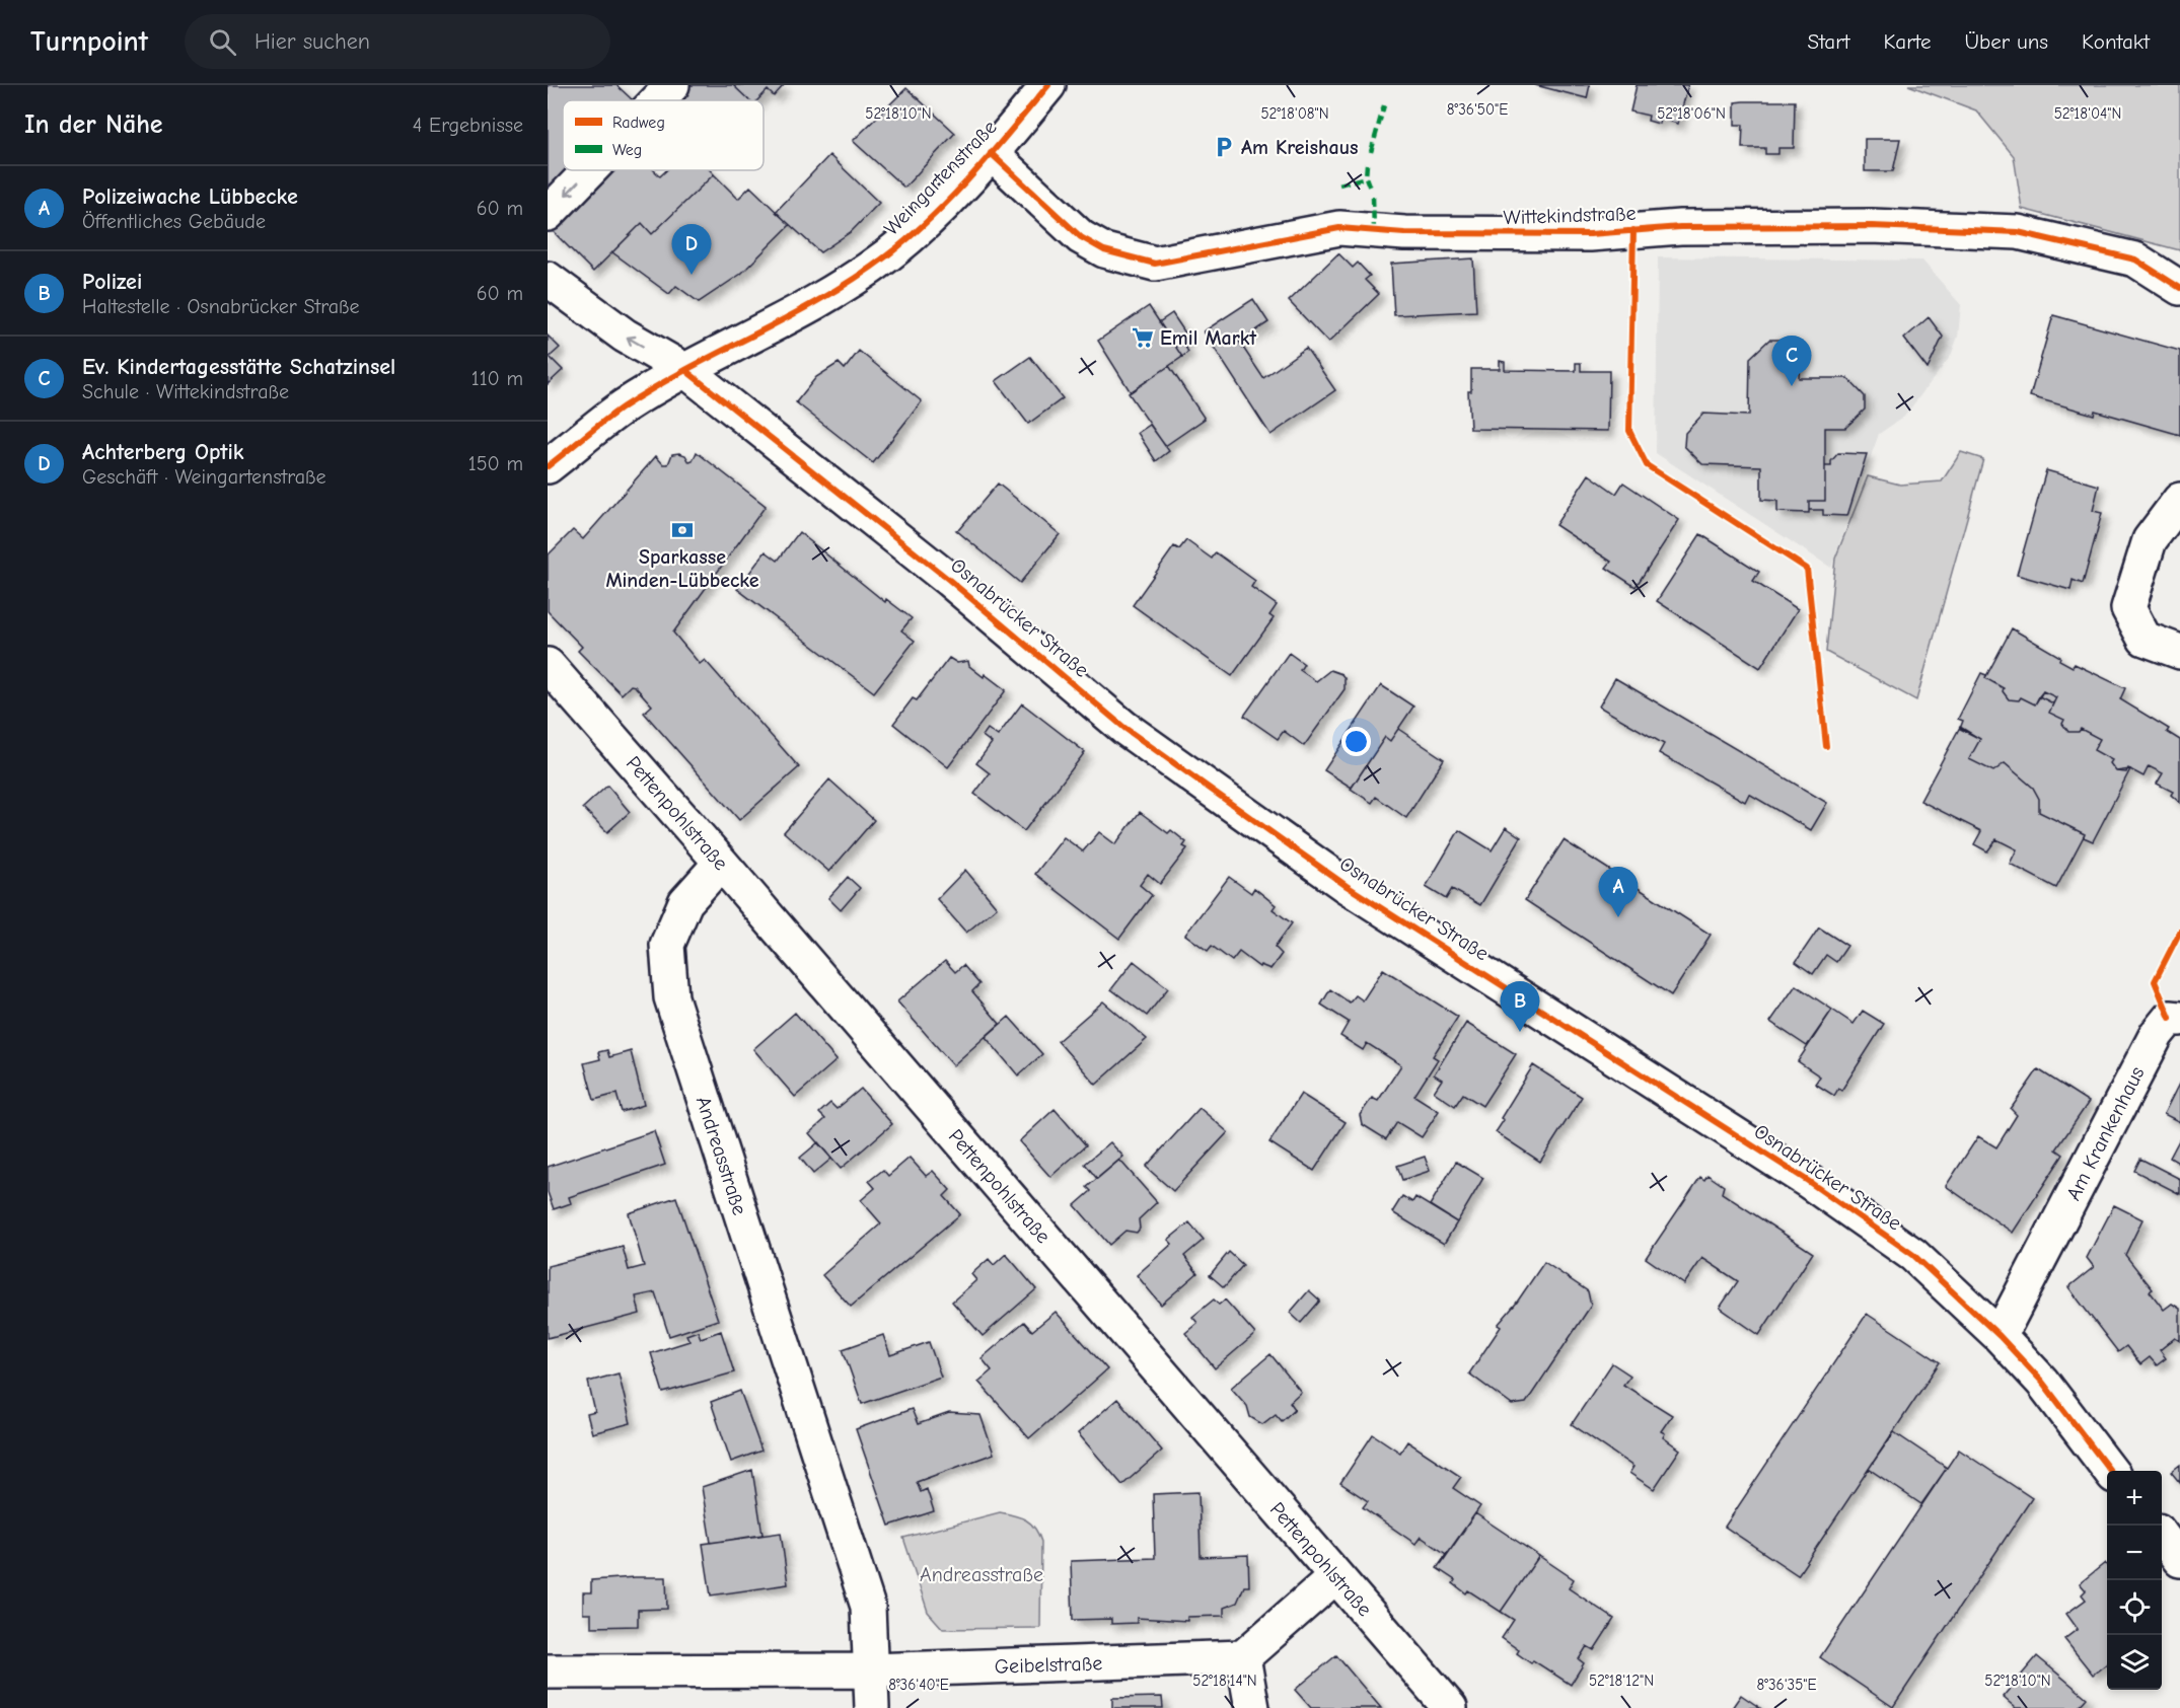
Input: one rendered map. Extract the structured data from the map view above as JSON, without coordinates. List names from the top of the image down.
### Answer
{
  "streets": {
    "street": [
      "Weingartenstraße",
      "Wittekindstraße",
      "Osnabrücker Straße",
      "Pettenpohlstraße",
      "Am Krankenhaus",
      "Andreasstraße",
      "Geibelstraße"
    ]
  },
  "crossings": [
    ["Weingartenstraße", "Wittekindstraße"],
    ["Weingartenstraße", "Osnabrücker Straße"],
    ["Osnabrücker Straße", "Am Krankenhaus"],
    ["Pettenpohlstraße", "Andreasstraße"],
    ["Andreasstraße", "Geibelstraße"]
  ],
  "parks": ["Andreasstraße"],
  "places": {
    "parking": ["Am Kreishaus"],
    "supermarket": ["Emil Markt"],
    "bank": ["Sparkasse Minden-Lübbecke"]
  },
  "legend": ["Radweg", "Weg"],
  "page": {
    "header": "Turnpoint",
    "search": "Hier suchen",
    "nav": [
      "Start",
      "Karte",
      "Über uns",
      "Kontakt"
    ],
    "heading": ["In der Nähe", "4 Ergebnisse"],
    "list": [
      {
        "mark": "A",
        "name": "Polizeiwache Lübbecke",
        "note": "Öffentliches Gebäude",
        "value": "60 m"
      },
      {
        "mark": "B",
        "name": "Polizei",
        "note": "Haltestelle · Osnabrücker Straße",
        "value": "60 m"
      },
      {
        "mark": "C",
        "name": "Ev. Kindertagesstätte Schatzinsel",
        "note": "Schule · Wittekindstraße",
        "value": "110 m"
      },
      {
        "mark": "D",
        "name": "Achterberg Optik",
        "note": "Geschäft · Weingartenstraße",
        "value": "150 m"
      }
    ],
    "pins": [
      "D",
      "C",
      "A",
      "B"
    ],
    "map_buttons": ["+", "−"]
  },
  "coordinates": [
    "8°36'50\"E",
    "52°18'06\"N",
    "52°18'04\"N",
    "52°18'10\"N",
    "52°18'08\"N",
    "52°18'14\"N",
    "52°18'12\"N",
    "8°36'40\"E",
    "8°36'35\"E"
  ]
}
